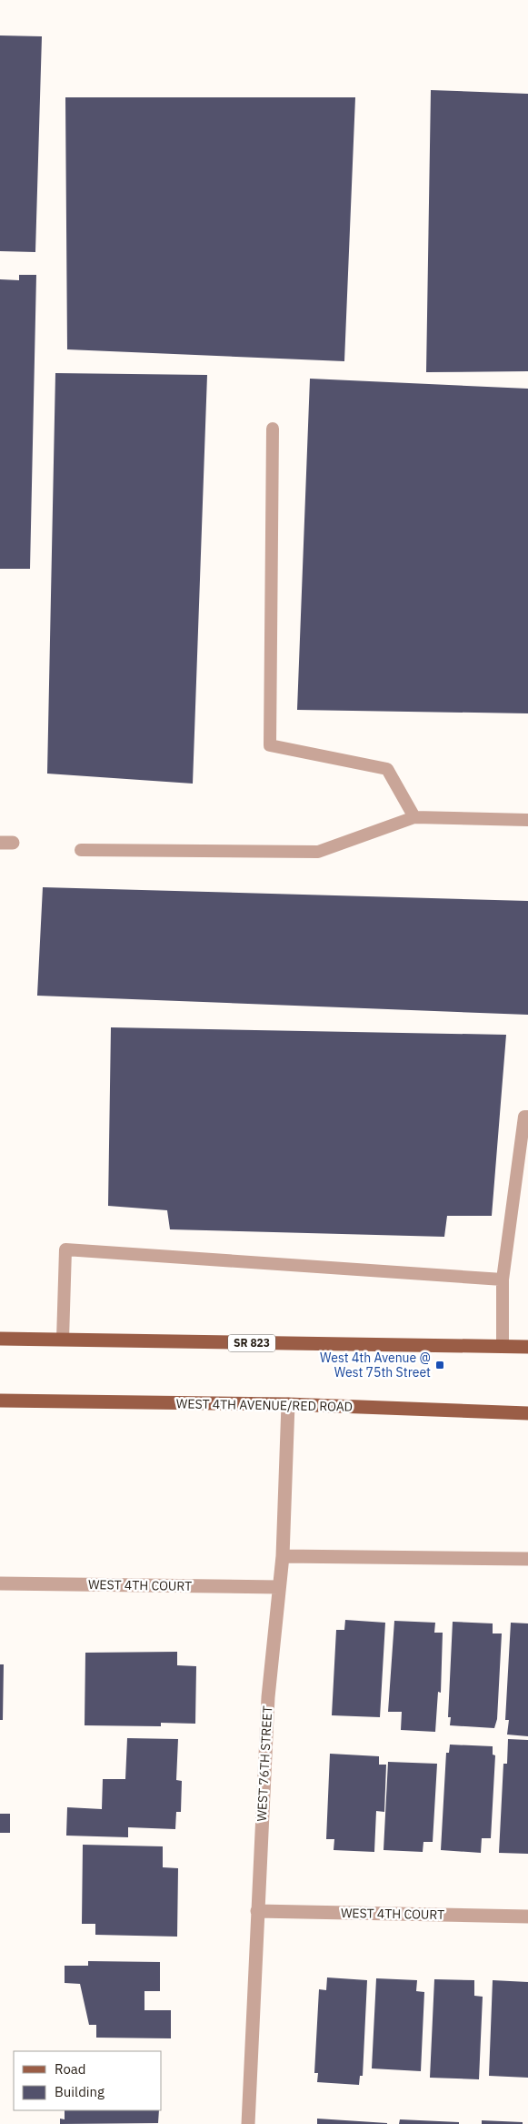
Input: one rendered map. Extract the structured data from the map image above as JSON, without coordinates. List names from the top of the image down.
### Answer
{
  "streets": {
    "main road": ["SR 823", "WEST 4TH AVENUE/RED ROAD"],
    "street": ["WEST 4TH COURT", "WEST 76TH STREET"]
  },
  "crossings": [
    ["WEST 4TH AVENUE/RED ROAD", "WEST 76TH STREET"],
    ["WEST 4TH COURT", "WEST 76TH STREET"]
  ],
  "places": {
    "transit": ["West 4th Avenue @ West 75th Street"]
  },
  "legend": ["Road", "Building"]
}
